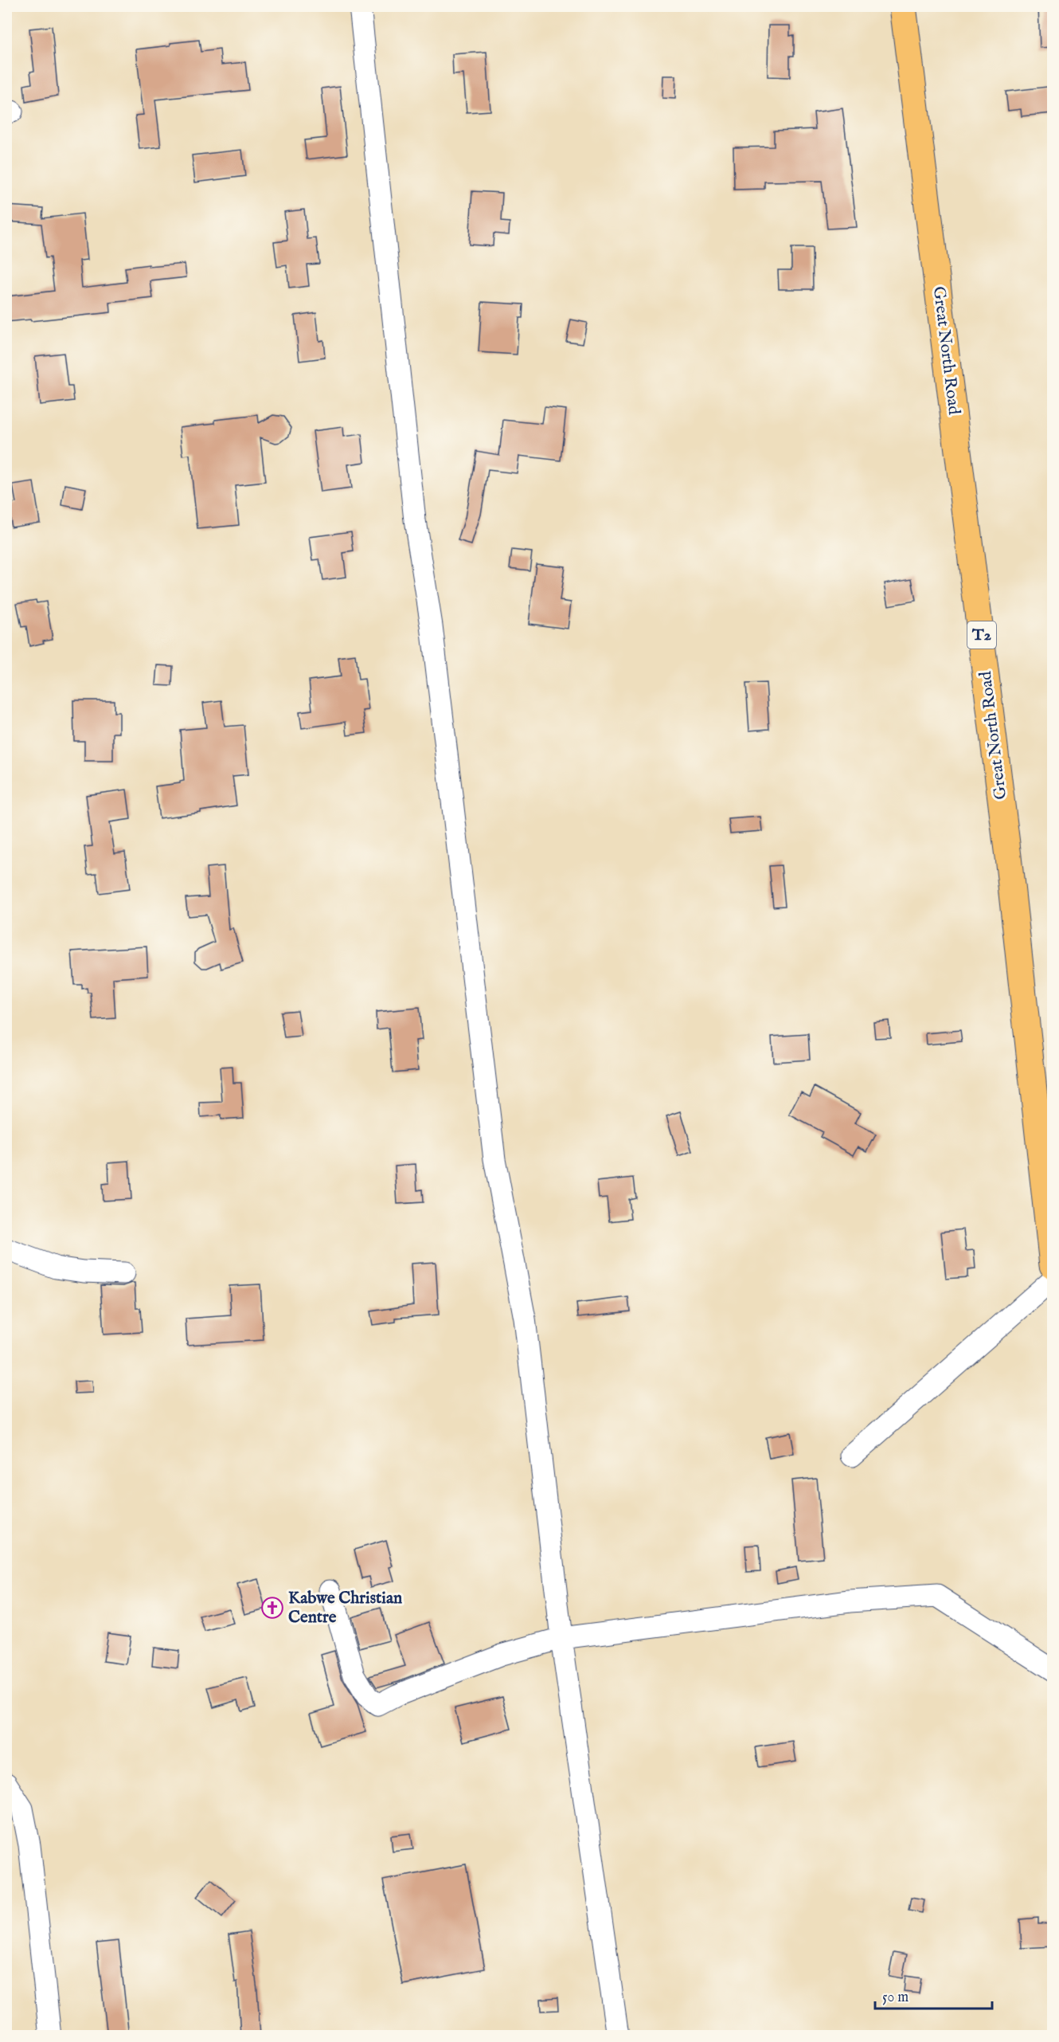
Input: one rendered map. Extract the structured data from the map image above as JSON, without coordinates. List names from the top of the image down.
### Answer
{
  "streets": {
    "highway": ["Great North Road", "T2"]
  },
  "places": {
    "church": ["Kabwe Christian Centre"]
  },
  "scale_bar": "50 m"
}
